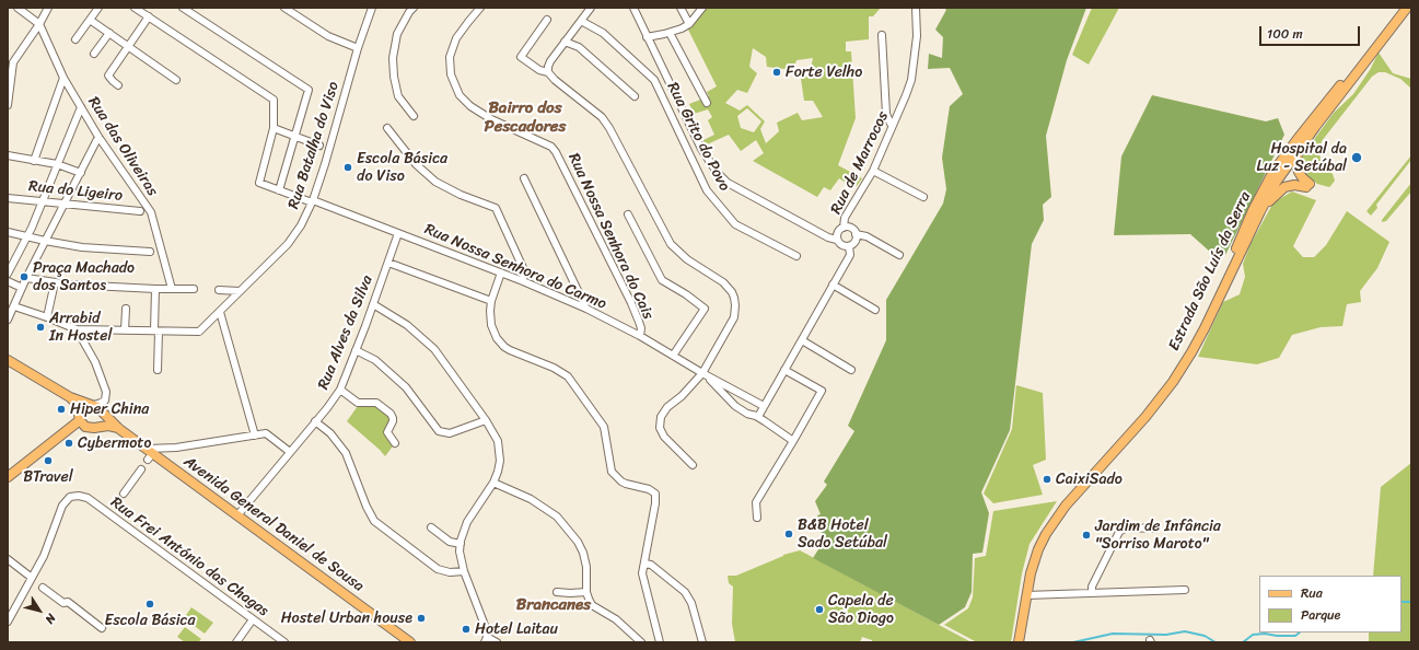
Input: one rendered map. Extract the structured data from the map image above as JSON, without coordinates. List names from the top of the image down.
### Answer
{
  "streets": {
    "main road": ["Estrada São Luís da Serra", "Avenida General Daniel de Sousa"],
    "street": [
      "Rua Grito do Povo",
      "Rua Batalha do Viso",
      "Rua das Oliveiras",
      "Rua de Marrocos",
      "Rua do Ligeiro",
      "Rua Nossa Senhora do Cais",
      "Rua Nossa Senhora do Carmo",
      "Rua Alves da Silva",
      "Rua Frei António das Chagas"
    ]
  },
  "crossings": [
    ["Rua Batalha do Viso", "Rua Nossa Senhora do Carmo"],
    ["Rua Nossa Senhora do Cais", "Rua Nossa Senhora do Carmo"],
    ["Rua Nossa Senhora do Carmo", "Rua Alves da Silva"],
    ["Rua Alves da Silva", "Avenida General Daniel de Sousa"]
  ],
  "districts": ["Bairro dos Pescadores", "Brancanes"],
  "places": [
    "Forte Velho",
    "Hospital da Luz - Setúbal",
    "Escola Básica do Viso",
    "Praça Machado dos Santos",
    "Arrabid In Hostel",
    "Hiper China",
    "Cybermoto",
    "BTravel",
    "CaixiSado",
    "B&B Hotel Sado Setúbal",
    "Jardim de Infância \"Sorriso Maroto\"",
    "Escola Básica",
    "Capela de São Diogo",
    "Hostel Urban house",
    "Hotel Laitau"
  ],
  "legend": ["Rua", "Parque"],
  "scale_bar": "100 m",
  "north": "bottom right"
}
